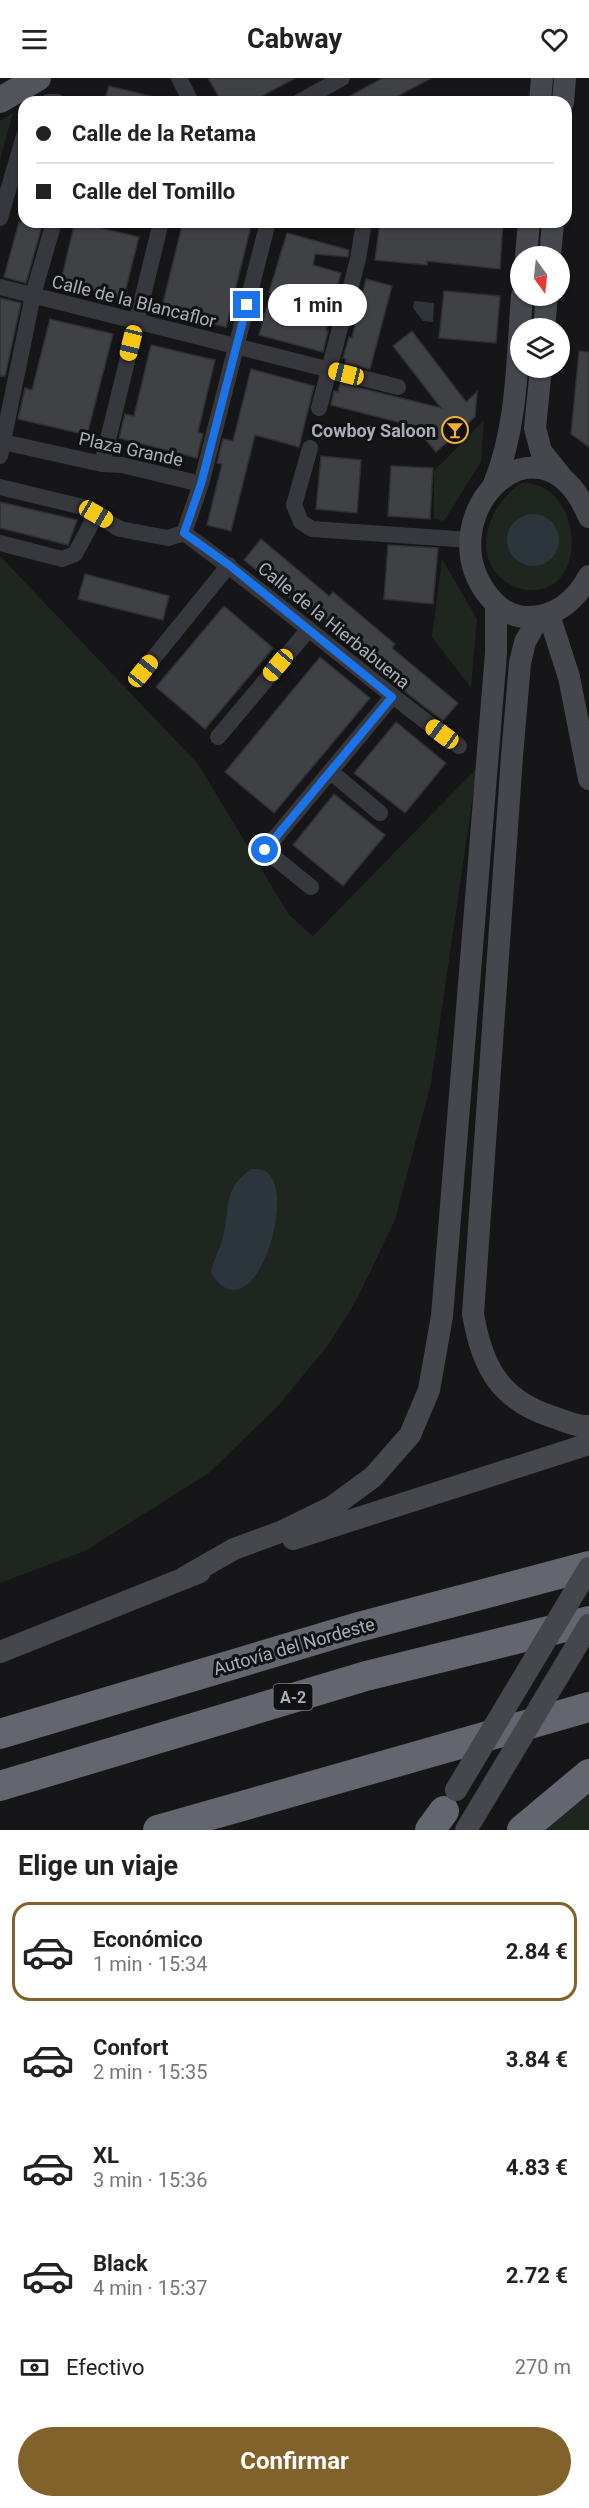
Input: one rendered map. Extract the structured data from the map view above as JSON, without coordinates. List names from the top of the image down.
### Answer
{
  "streets": {
    "highway": ["Autovía del Nordeste", "A-2"],
    "street": ["Calle de la Blancaflor", "Plaza Grande", "Calle de la Hierbabuena"]
  },
  "crossings": [
    ["Plaza Grande", "Calle de la Hierbabuena"]
  ],
  "places": {
    "bar": ["Cowboy Saloon"]
  },
  "north": "bottom",
  "page": {
    "header": "Cabway",
    "banner": ["Calle de la Retama", "Calle del Tomillo"],
    "bubble": "1 min",
    "heading": "Elige un viaje",
    "list": [
      {
        "name": "Económico",
        "note": "1 min · 15:34",
        "value": "2.84 €"
      },
      {
        "name": "Confort",
        "note": "2 min · 15:35",
        "value": "3.84 €"
      },
      {
        "name": "XL",
        "note": "3 min · 15:36",
        "value": "4.83 €"
      },
      {
        "name": "Black",
        "note": "4 min · 15:37",
        "value": "2.72 €"
      }
    ],
    "pay": ["Efectivo", "270 m"],
    "buttons": "Confirmar"
  }
}
